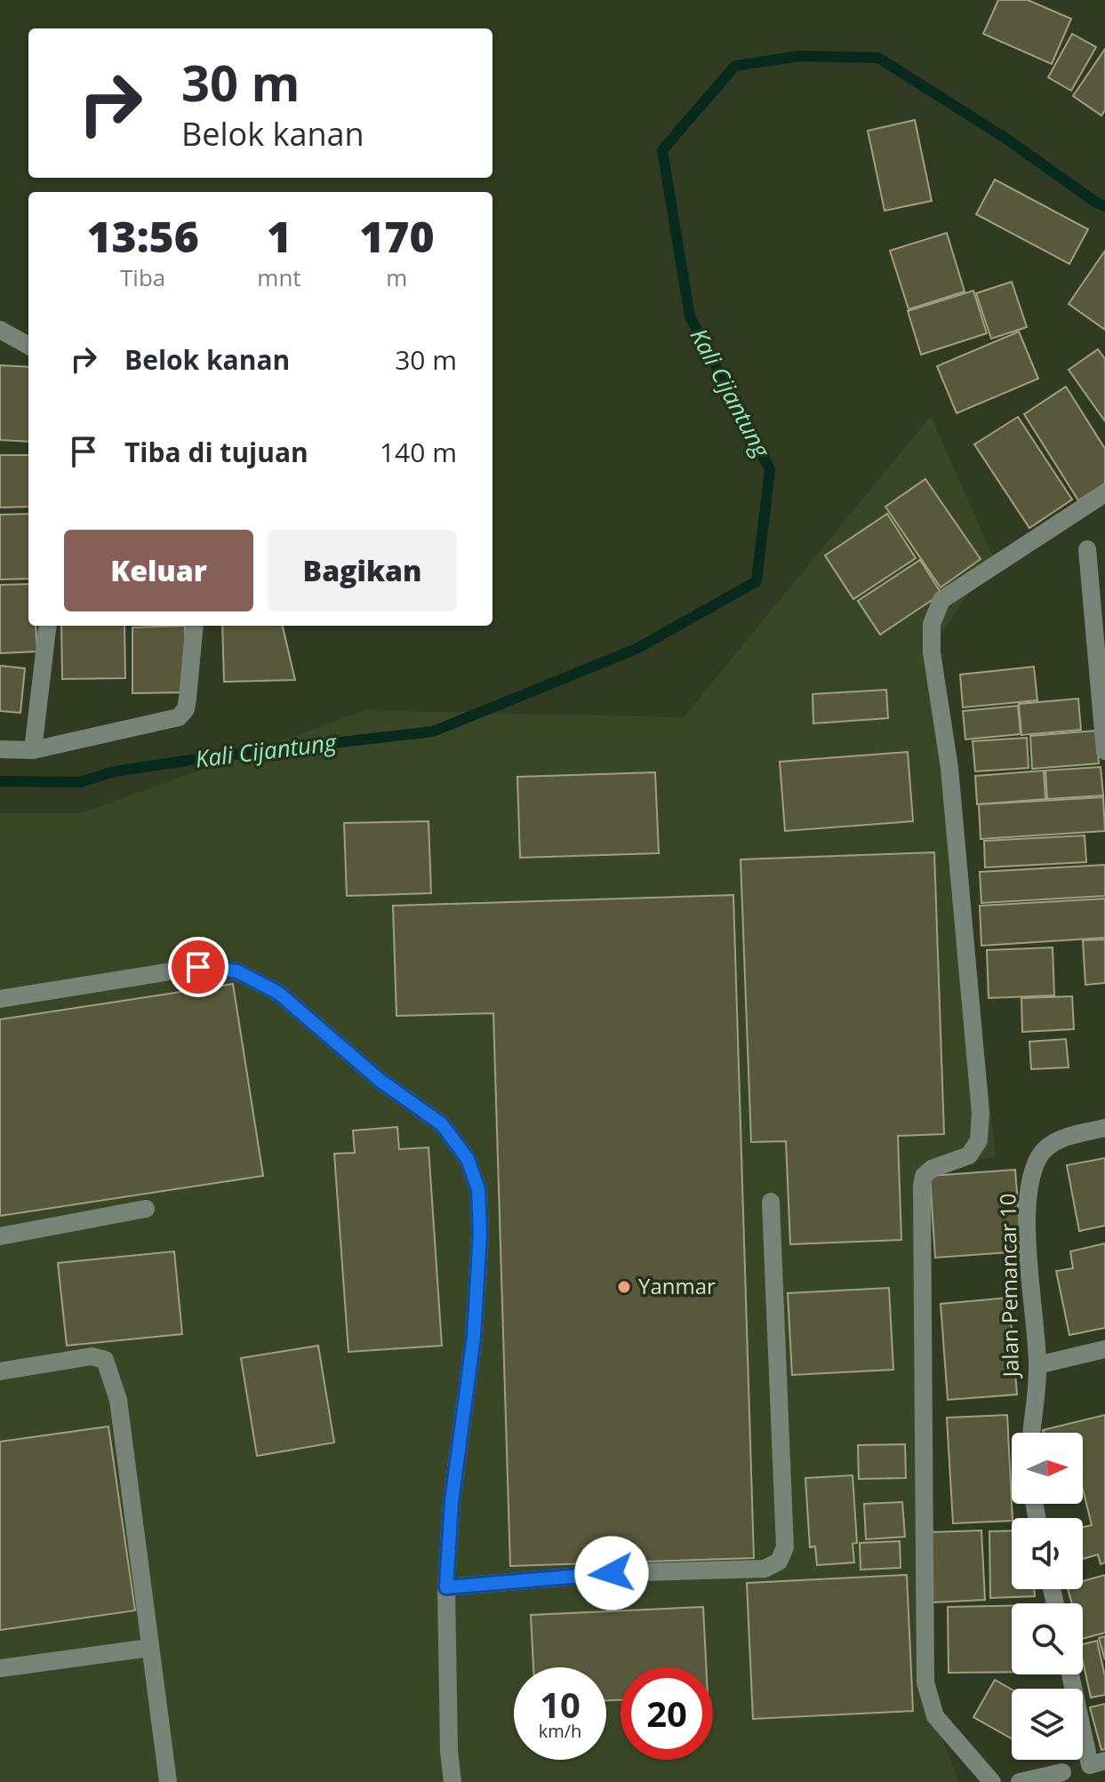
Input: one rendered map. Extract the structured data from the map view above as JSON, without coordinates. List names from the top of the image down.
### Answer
{
  "streets": {
    "street": ["Jalan Pemancar 10"]
  },
  "water": ["Kali Cijantung"],
  "places": ["Yanmar"],
  "north": "right",
  "page": {
    "turn": ["30 m", "Belok kanan"],
    "eta": [
      "13:56",
      "Tiba",
      "1",
      "mnt",
      "170",
      "m"
    ],
    "list": [
      {
        "name": "Belok kanan",
        "value": "30 m"
      },
      {
        "name": "Tiba di tujuan",
        "value": "140 m"
      }
    ],
    "buttons": ["Keluar", "Bagikan"],
    "speed": "10 km/h",
    "limit": "20"
  }
}
